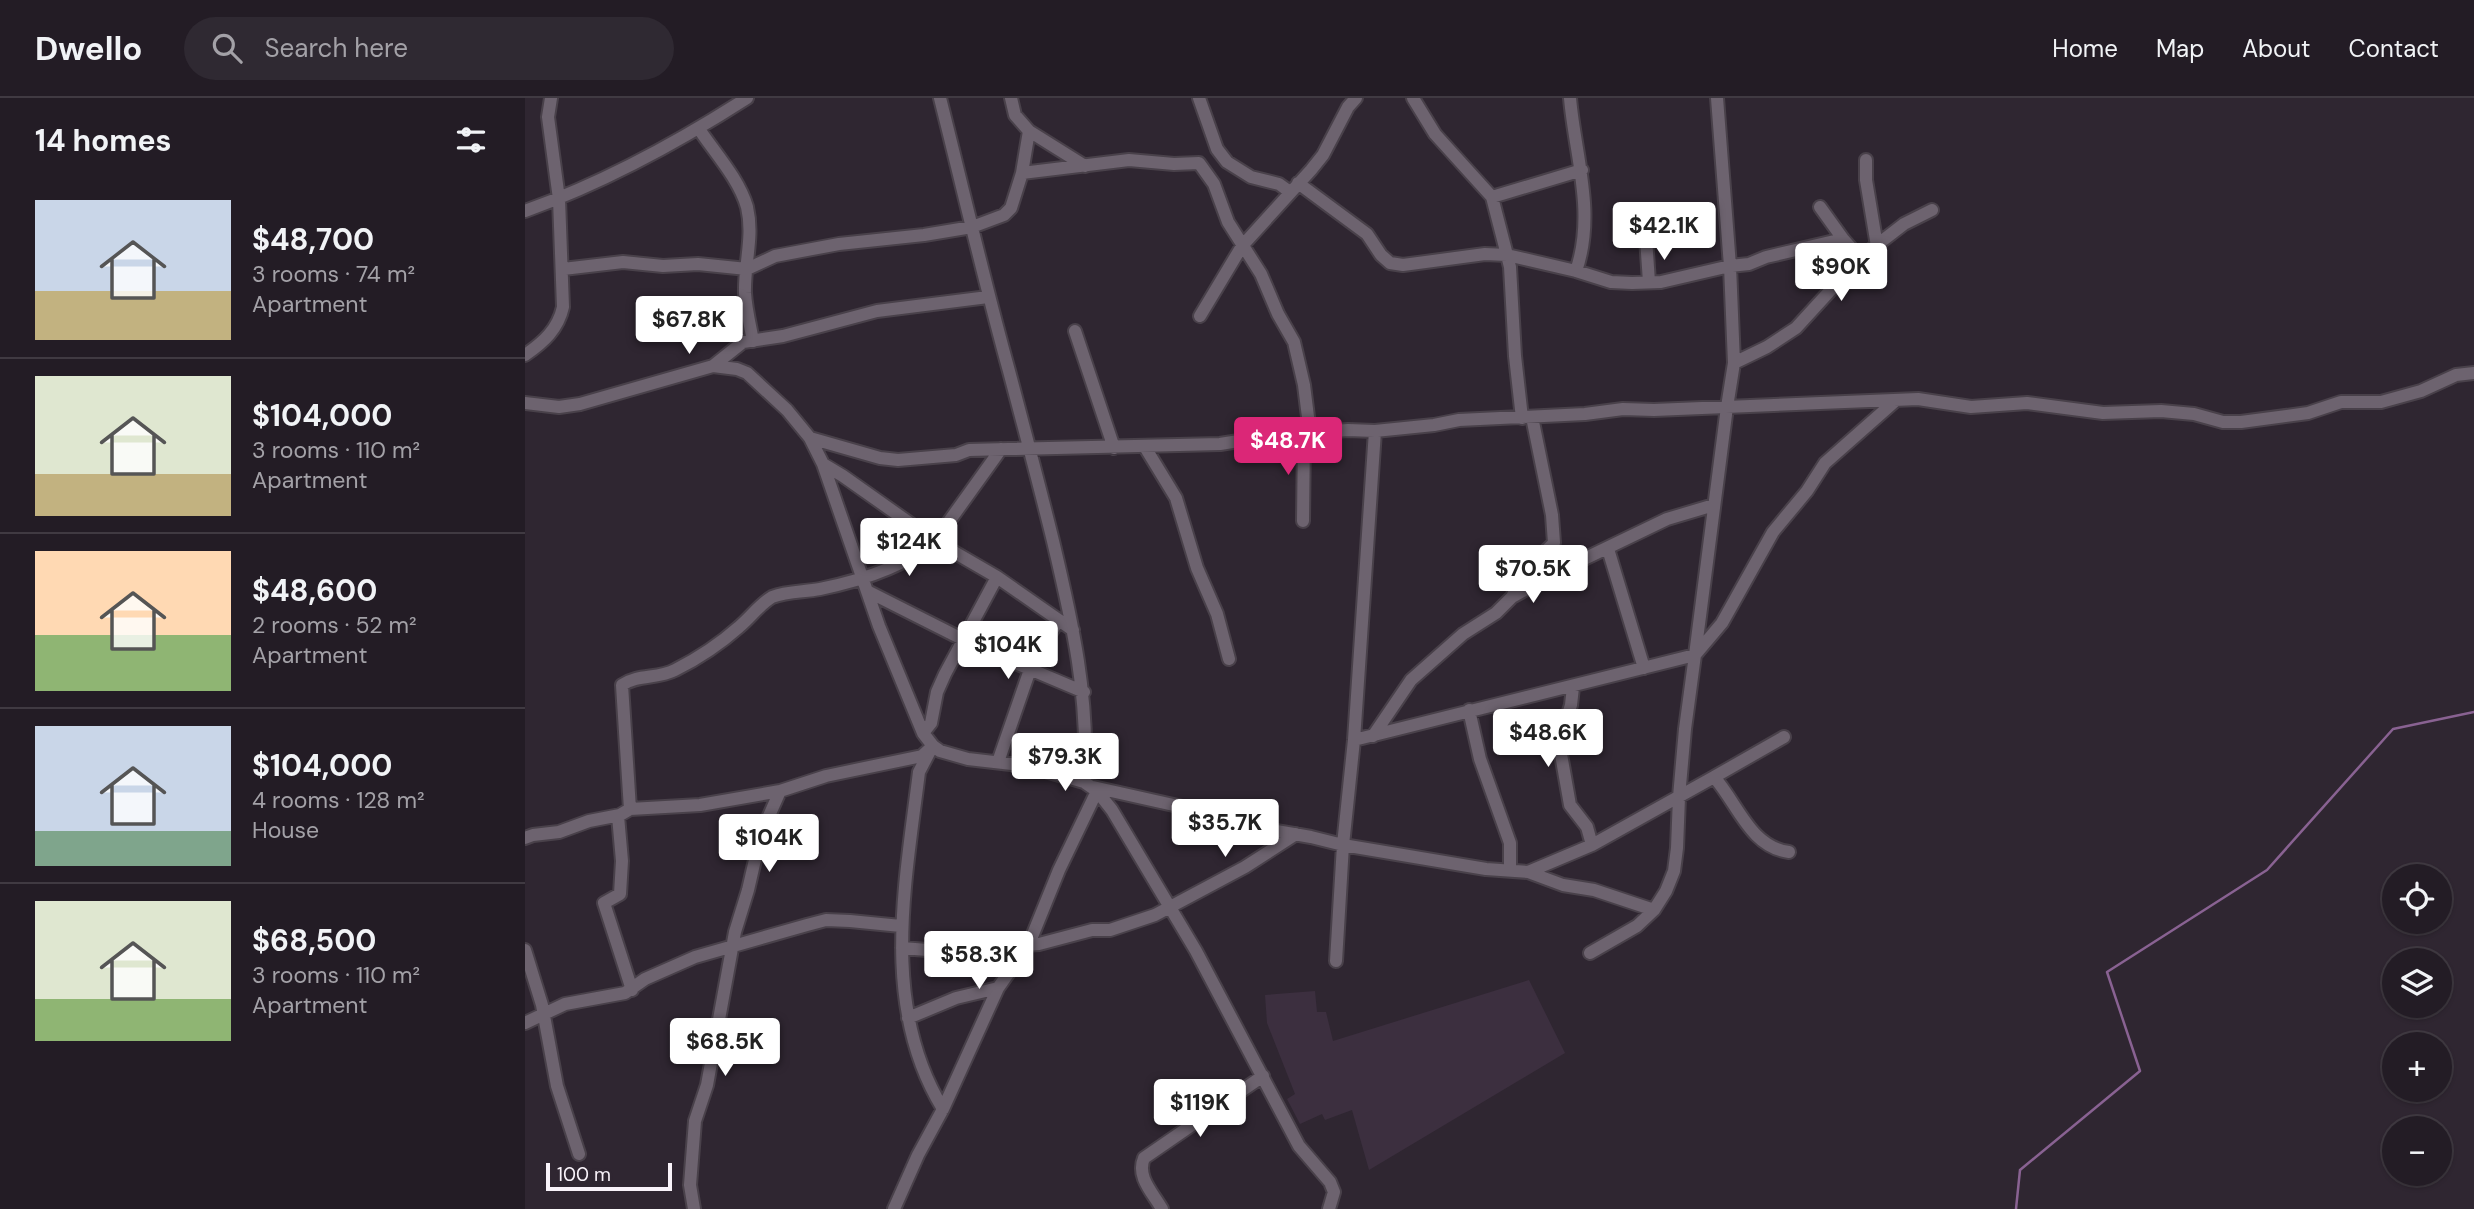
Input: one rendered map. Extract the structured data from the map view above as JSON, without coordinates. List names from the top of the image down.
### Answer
{
  "scale_bar": "100 m",
  "page": {
    "header": "Dwello",
    "search": "Search here",
    "nav": [
      "Home",
      "Map",
      "About",
      "Contact"
    ],
    "heading": "14 homes",
    "list": [
      {
        "name": "$48,700",
        "note": "3 rooms · 74 m² · Apartment"
      },
      {
        "name": "$104,000",
        "note": "3 rooms · 110 m² · Apartment"
      },
      {
        "name": "$48,600",
        "note": "2 rooms · 52 m² · Apartment"
      },
      {
        "name": "$104,000",
        "note": "4 rooms · 128 m² · House"
      },
      {
        "name": "$68,500",
        "note": "3 rooms · 110 m² · Apartment"
      }
    ],
    "price": [
      "$42.1K",
      "$90K",
      "$67.8K",
      "$48.7K",
      "$124K",
      "$70.5K",
      "$104K",
      "$48.6K",
      "$79.3K",
      "$35.7K",
      "$104K",
      "$58.3K",
      "$68.5K",
      "$119K"
    ],
    "map_buttons": ["+", "−"],
    "scale": "100 m"
  }
}
